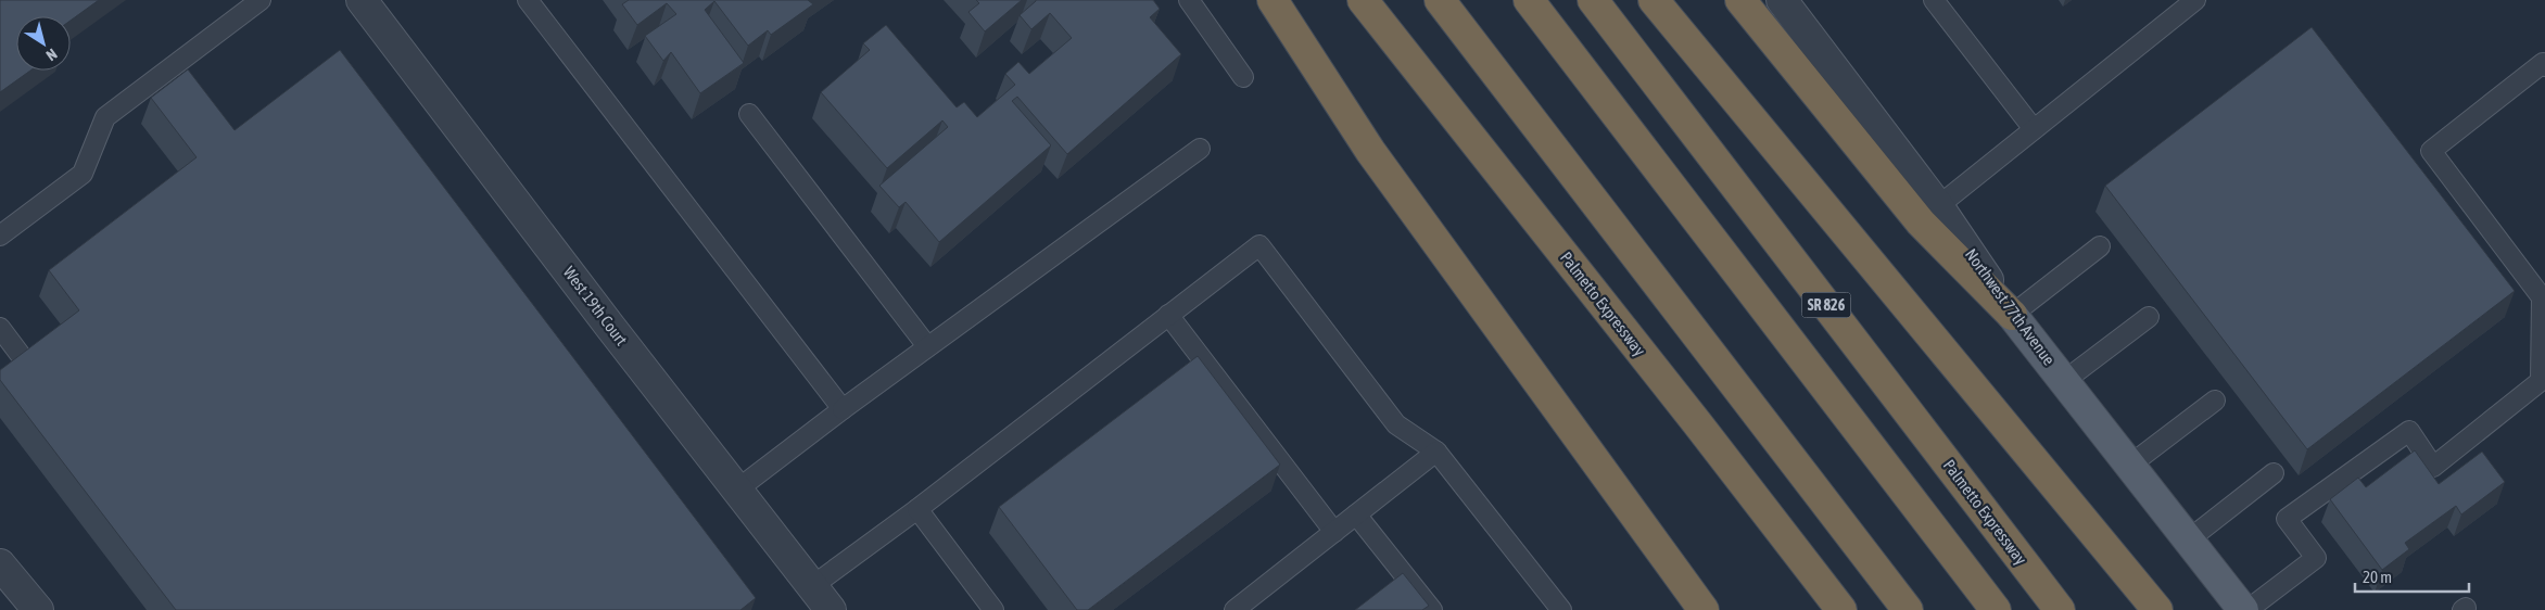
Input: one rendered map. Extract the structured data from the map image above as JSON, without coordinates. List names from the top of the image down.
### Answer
{
  "streets": {
    "highway": ["Palmetto Expressway", "SR 826"],
    "main road": ["Northwest 77th Avenue"],
    "street": ["West 19th Court"]
  },
  "scale_bar": "20 m",
  "north": "bottom right"
}
